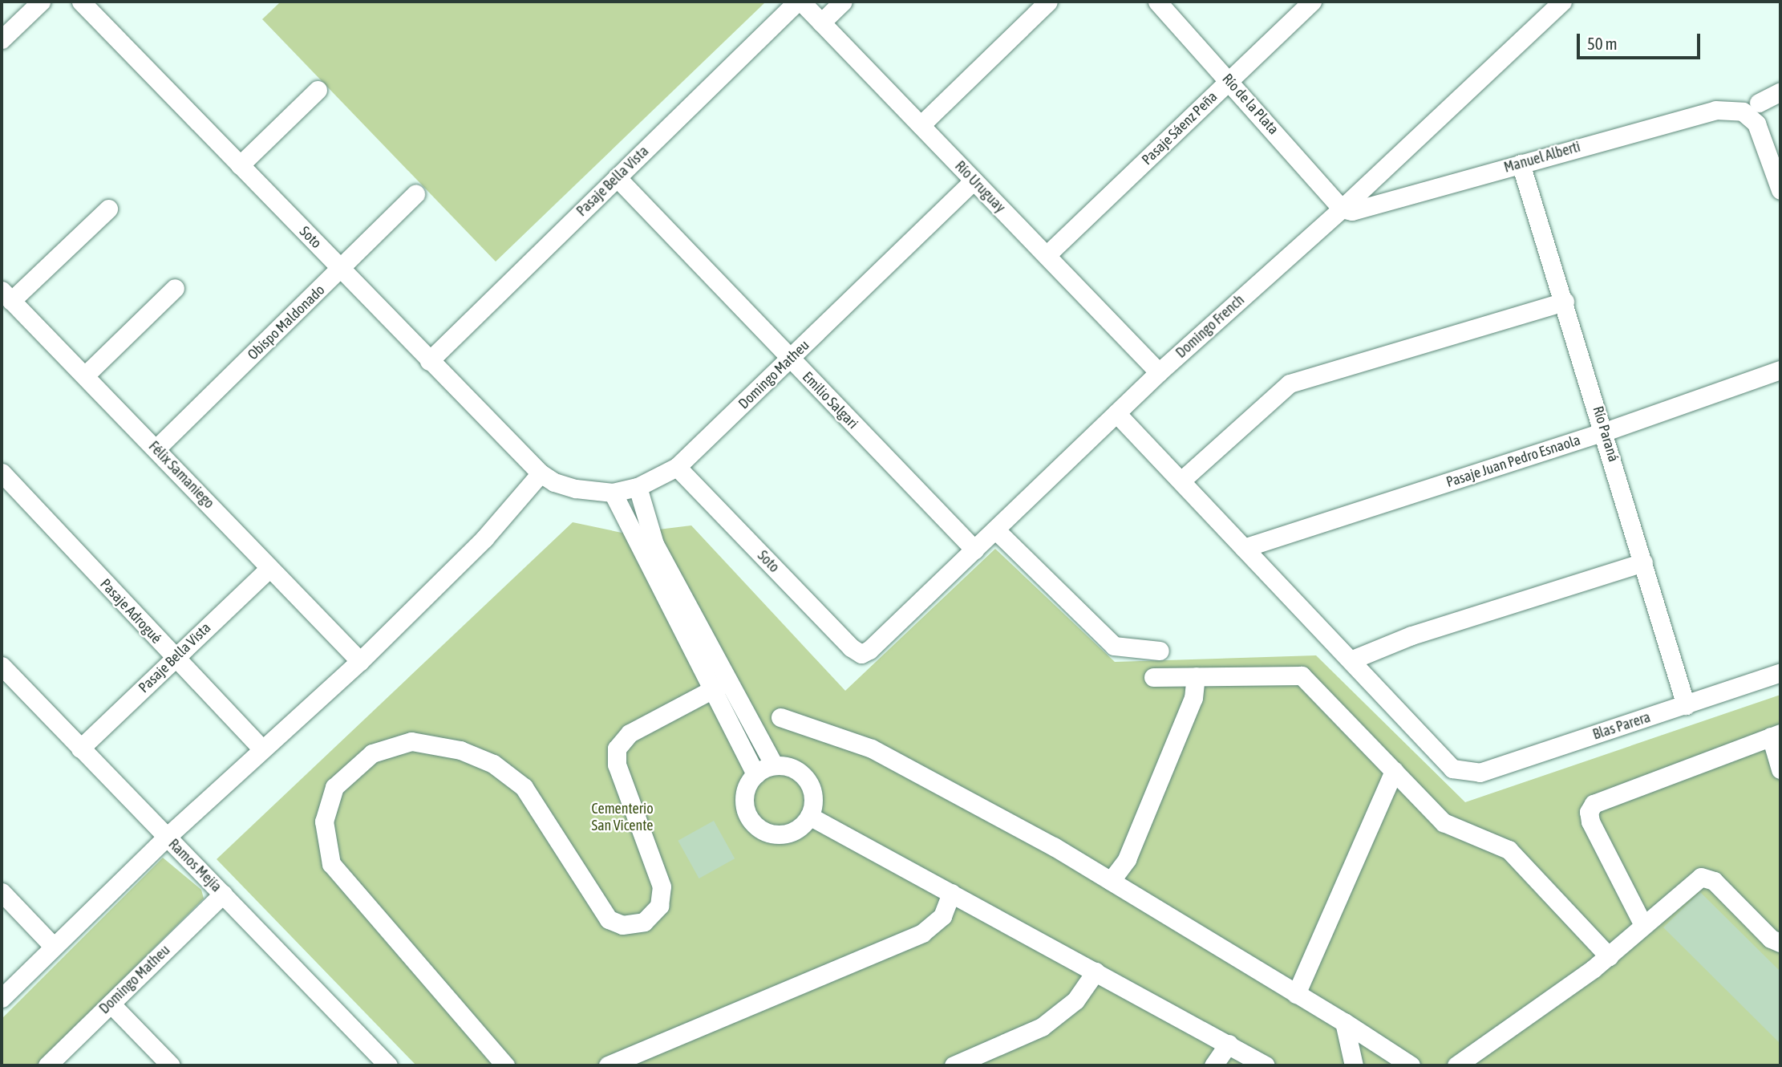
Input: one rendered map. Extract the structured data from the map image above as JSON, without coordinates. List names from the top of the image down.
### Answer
{
  "streets": {
    "street": [
      "Río de la Plata",
      "Pasaje Sáenz Peña",
      "Manuel Alberti",
      "Pasaje Bella Vista",
      "Río Uruguay",
      "Soto",
      "Obispo Maldonado",
      "Domingo French",
      "Domingo Matheu",
      "Emilio Salgari",
      "Río Paraná",
      "Pasaje Juan Pedro Esnaola",
      "Félix Samaniego",
      "Pasaje Adrogué",
      "Blas Parera",
      "Ramos Mejía"
    ]
  },
  "crossings": [
    ["Río de la Plata", "Pasaje Sáenz Peña"],
    ["Río de la Plata", "Manuel Alberti"],
    ["Río de la Plata", "Domingo French"],
    ["Pasaje Sáenz Peña", "Río Uruguay"],
    ["Manuel Alberti", "Domingo French"],
    ["Manuel Alberti", "Río Paraná"],
    ["Pasaje Bella Vista", "Río Uruguay"],
    ["Pasaje Bella Vista", "Soto"],
    ["Pasaje Bella Vista", "Emilio Salgari"],
    ["Pasaje Bella Vista", "Félix Samaniego"],
    ["Pasaje Bella Vista", "Pasaje Adrogué"],
    ["Pasaje Bella Vista", "Ramos Mejía"],
    ["Río Uruguay", "Domingo French"],
    ["Río Uruguay", "Domingo Matheu"],
    ["Soto", "Obispo Maldonado"],
    ["Soto", "Domingo French"],
    ["Soto", "Domingo Matheu"],
    ["Obispo Maldonado", "Félix Samaniego"],
    ["Domingo French", "Emilio Salgari"],
    ["Domingo Matheu", "Emilio Salgari"],
    ["Domingo Matheu", "Ramos Mejía"],
    ["Río Paraná", "Pasaje Juan Pedro Esnaola"],
    ["Río Paraná", "Blas Parera"]
  ],
  "parks": ["Cementerio San Vicente"],
  "scale_bar": "50 m"
}
